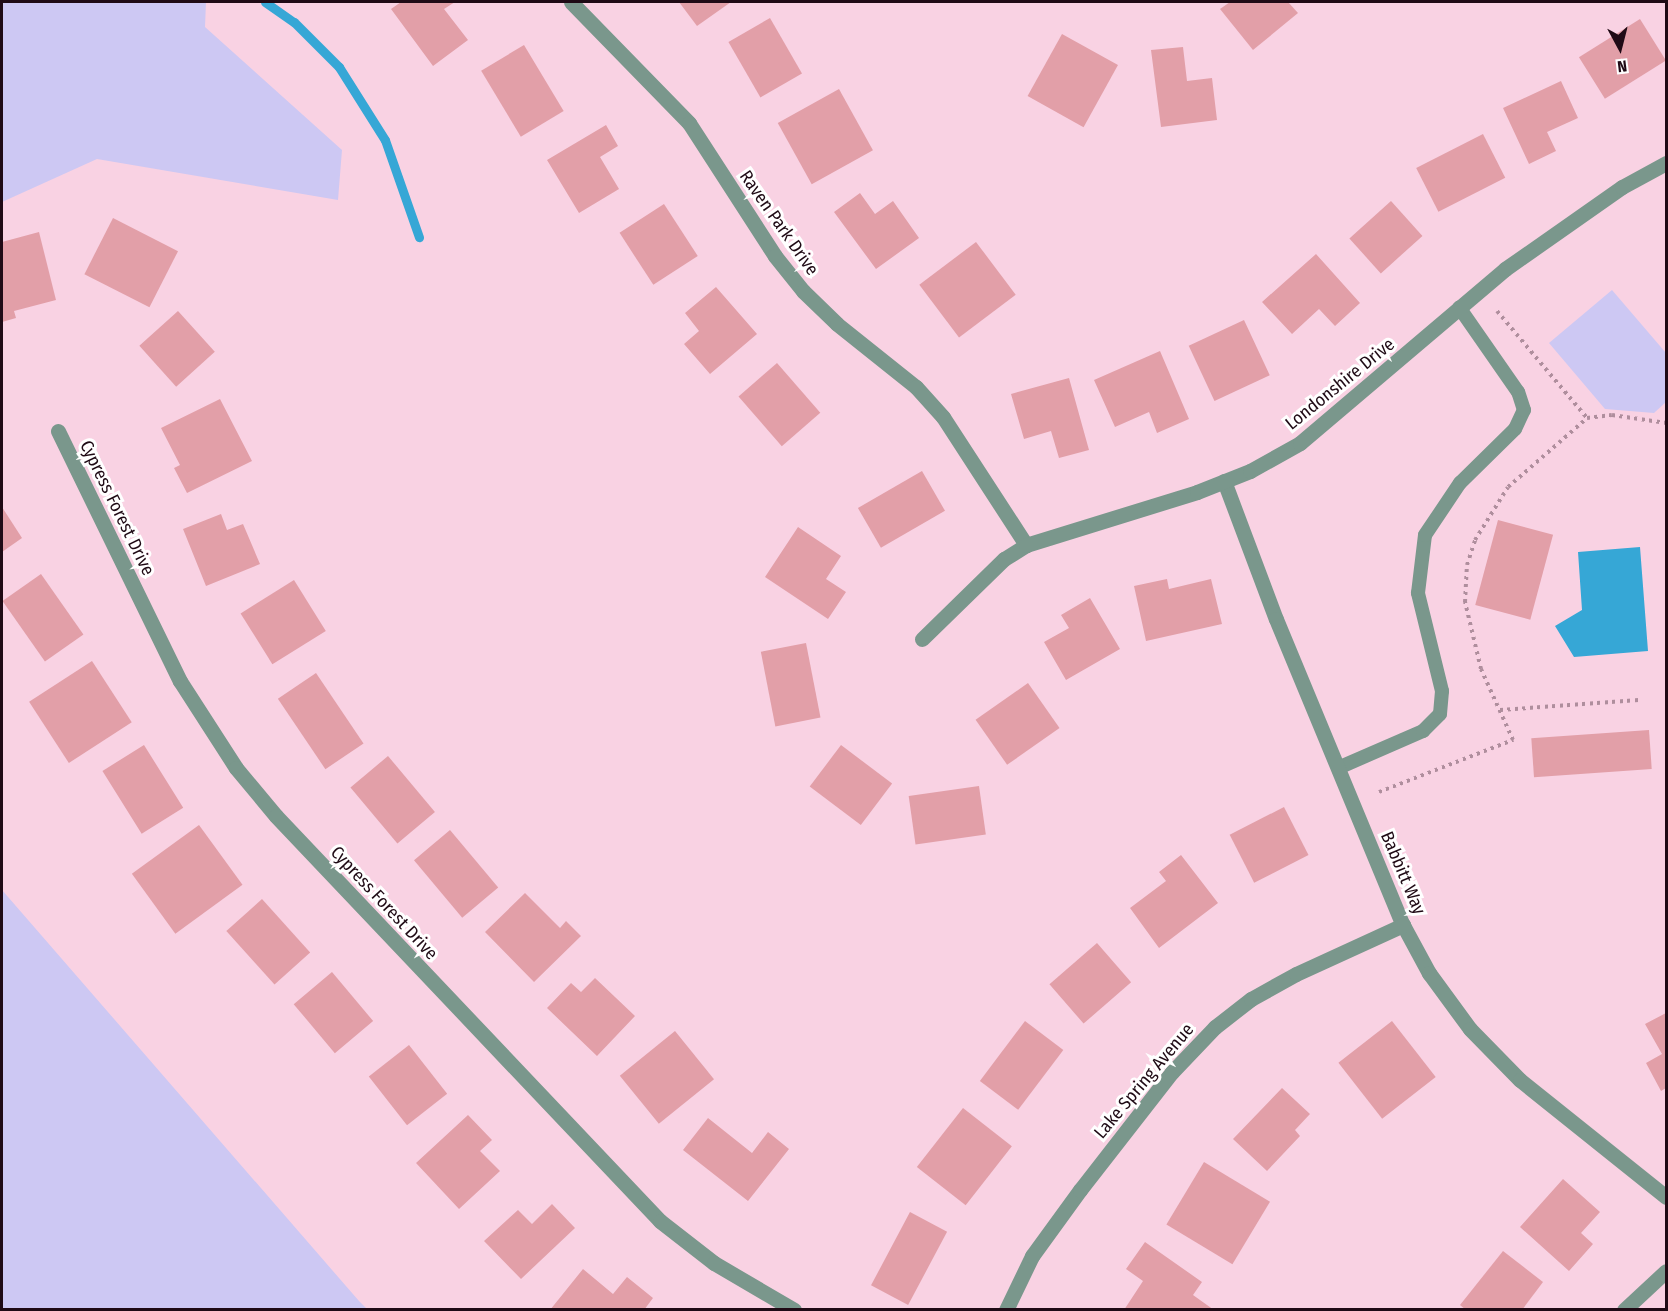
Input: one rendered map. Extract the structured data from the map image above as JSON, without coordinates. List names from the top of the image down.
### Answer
{
  "streets": {
    "street": [
      "Raven Park Drive",
      "Londonshire Drive",
      "Cypress Forest Drive",
      "Babbitt Way",
      "Lake Spring Avenue"
    ]
  },
  "crossings": [
    ["Raven Park Drive", "Londonshire Drive"],
    ["Londonshire Drive", "Babbitt Way"],
    ["Babbitt Way", "Lake Spring Avenue"]
  ],
  "north": "bottom"
}
